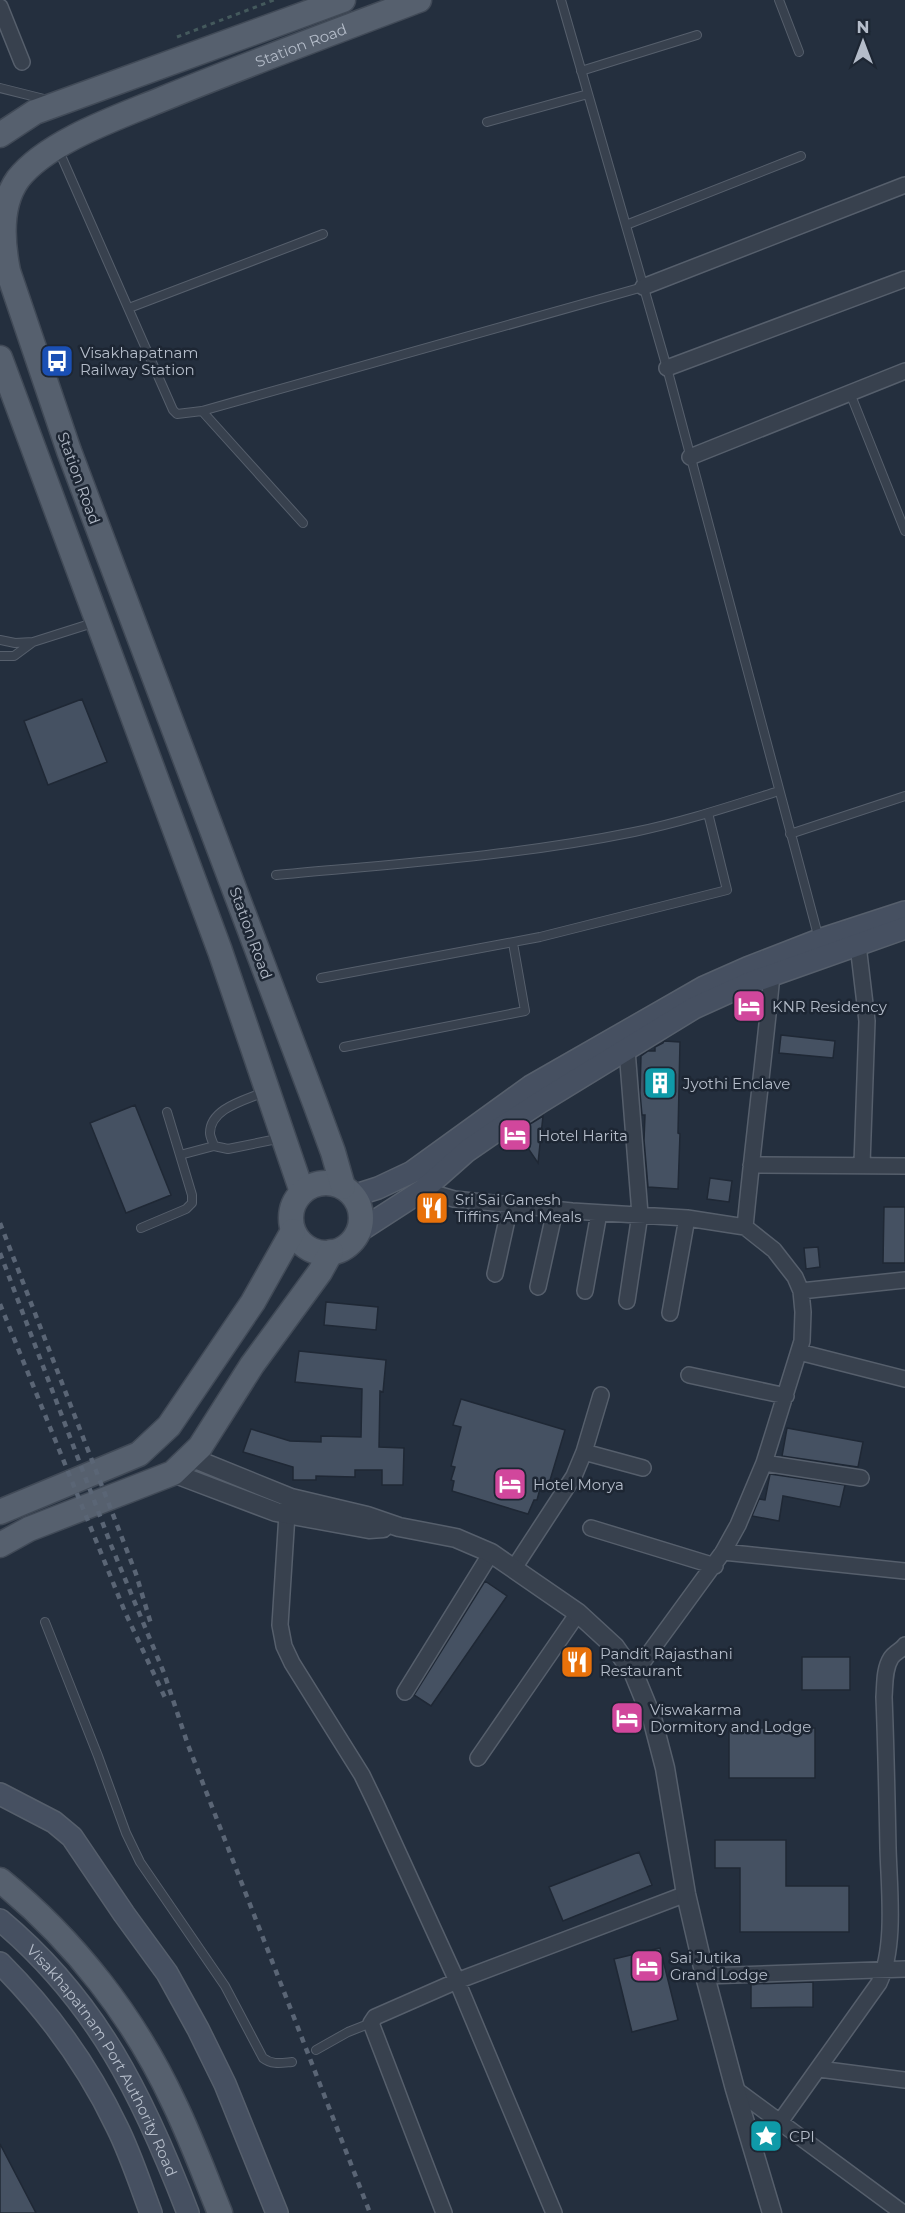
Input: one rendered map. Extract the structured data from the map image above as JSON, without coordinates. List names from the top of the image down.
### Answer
{
  "streets": {
    "main road": ["Station Road", "Visakhapatnam Port Authority Road"]
  },
  "places": {
    "bus stop": ["Visakhapatnam Railway Station"],
    "hotel": [
      "KNR Residency",
      "Hotel Harita",
      "Hotel Morya",
      "Viswakarma Dormitory and Lodge",
      "Sai Jutika Grand Lodge"
    ],
    "building": ["Jyothi Enclave"],
    "restaurant": ["Sri Sai Ganesh Tiffins And Meals", "Pandit Rajasthani Restaurant"],
    "place": ["CPI"]
  },
  "north": "top"
}
